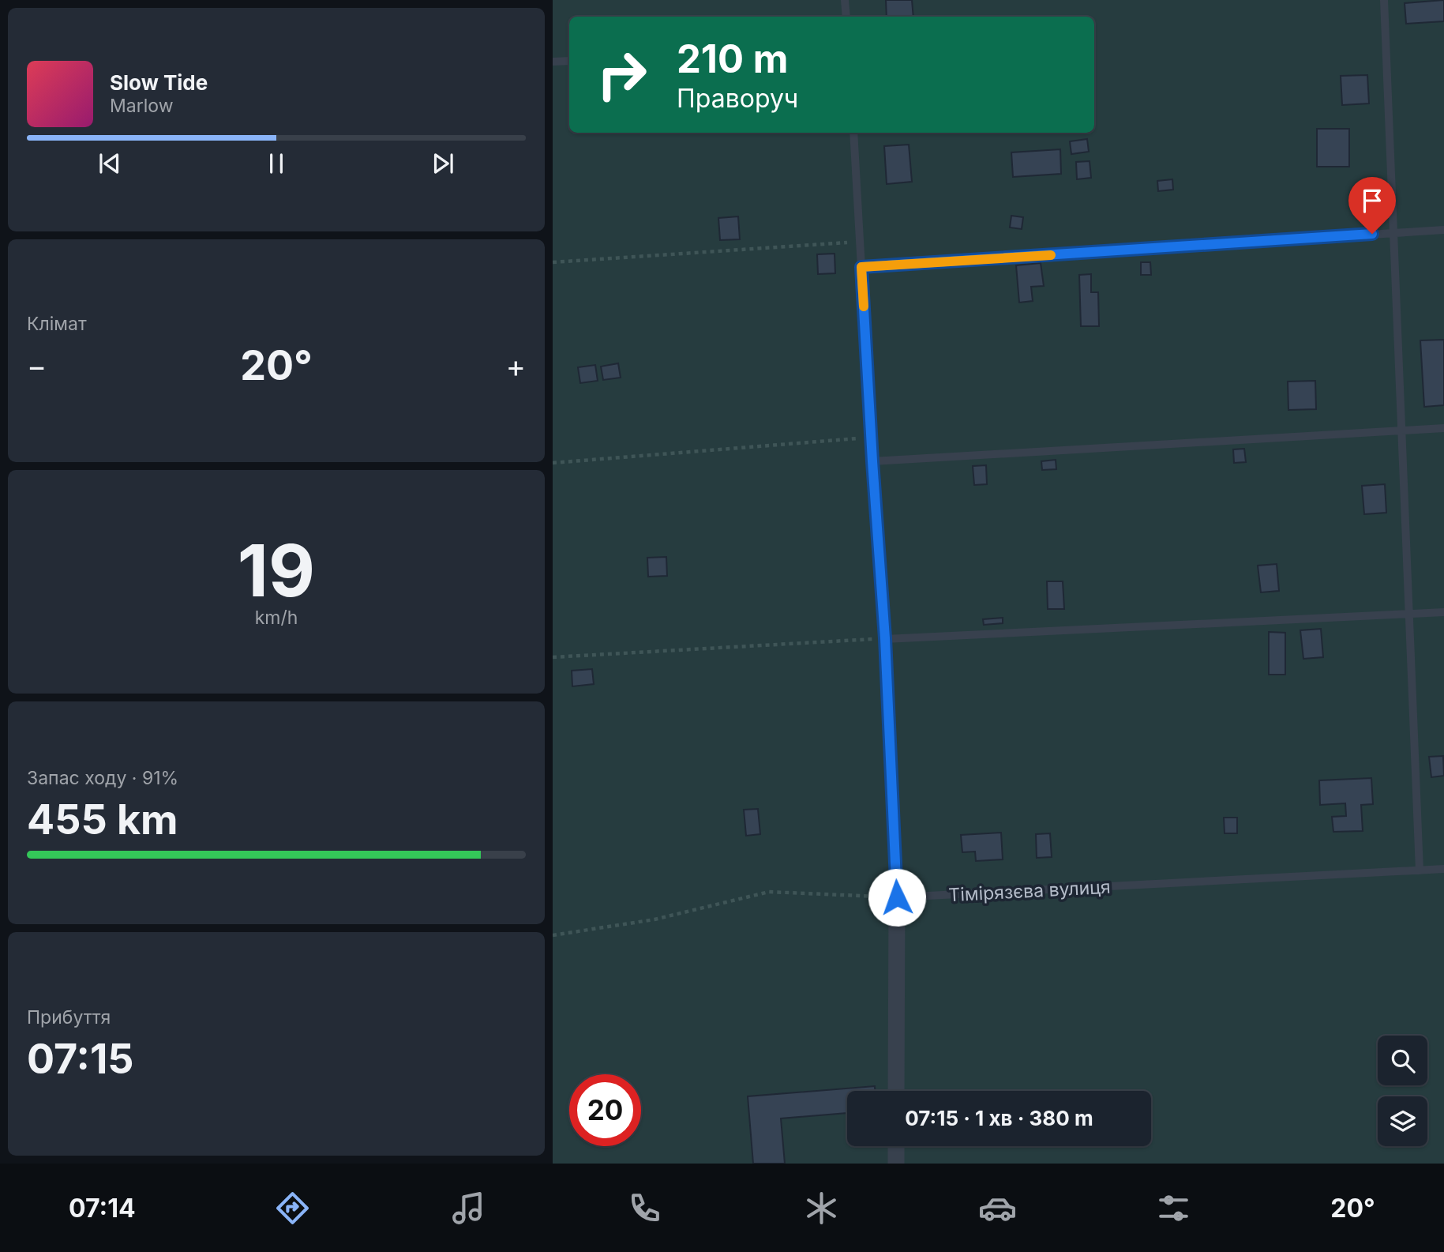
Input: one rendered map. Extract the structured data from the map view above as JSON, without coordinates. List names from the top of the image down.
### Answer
{
  "streets": {
    "lane": ["Тімірязєва вулиця"]
  },
  "page": {
    "turn": ["210 m", "Праворуч"],
    "song": ["Slow Tide", "Marlow"],
    "tile": [
      "Клімат",
      ["19", "km/h"],
      ["Запас ходу · 91%", "455 km"],
      ["Прибуття", "07:15"]
    ],
    "heat": ["−", "20°", "+"],
    "limit": "20",
    "trip": "07:15 · 1 хв · 380 m",
    "tabs": ["07:14", "20°"]
  }
}
